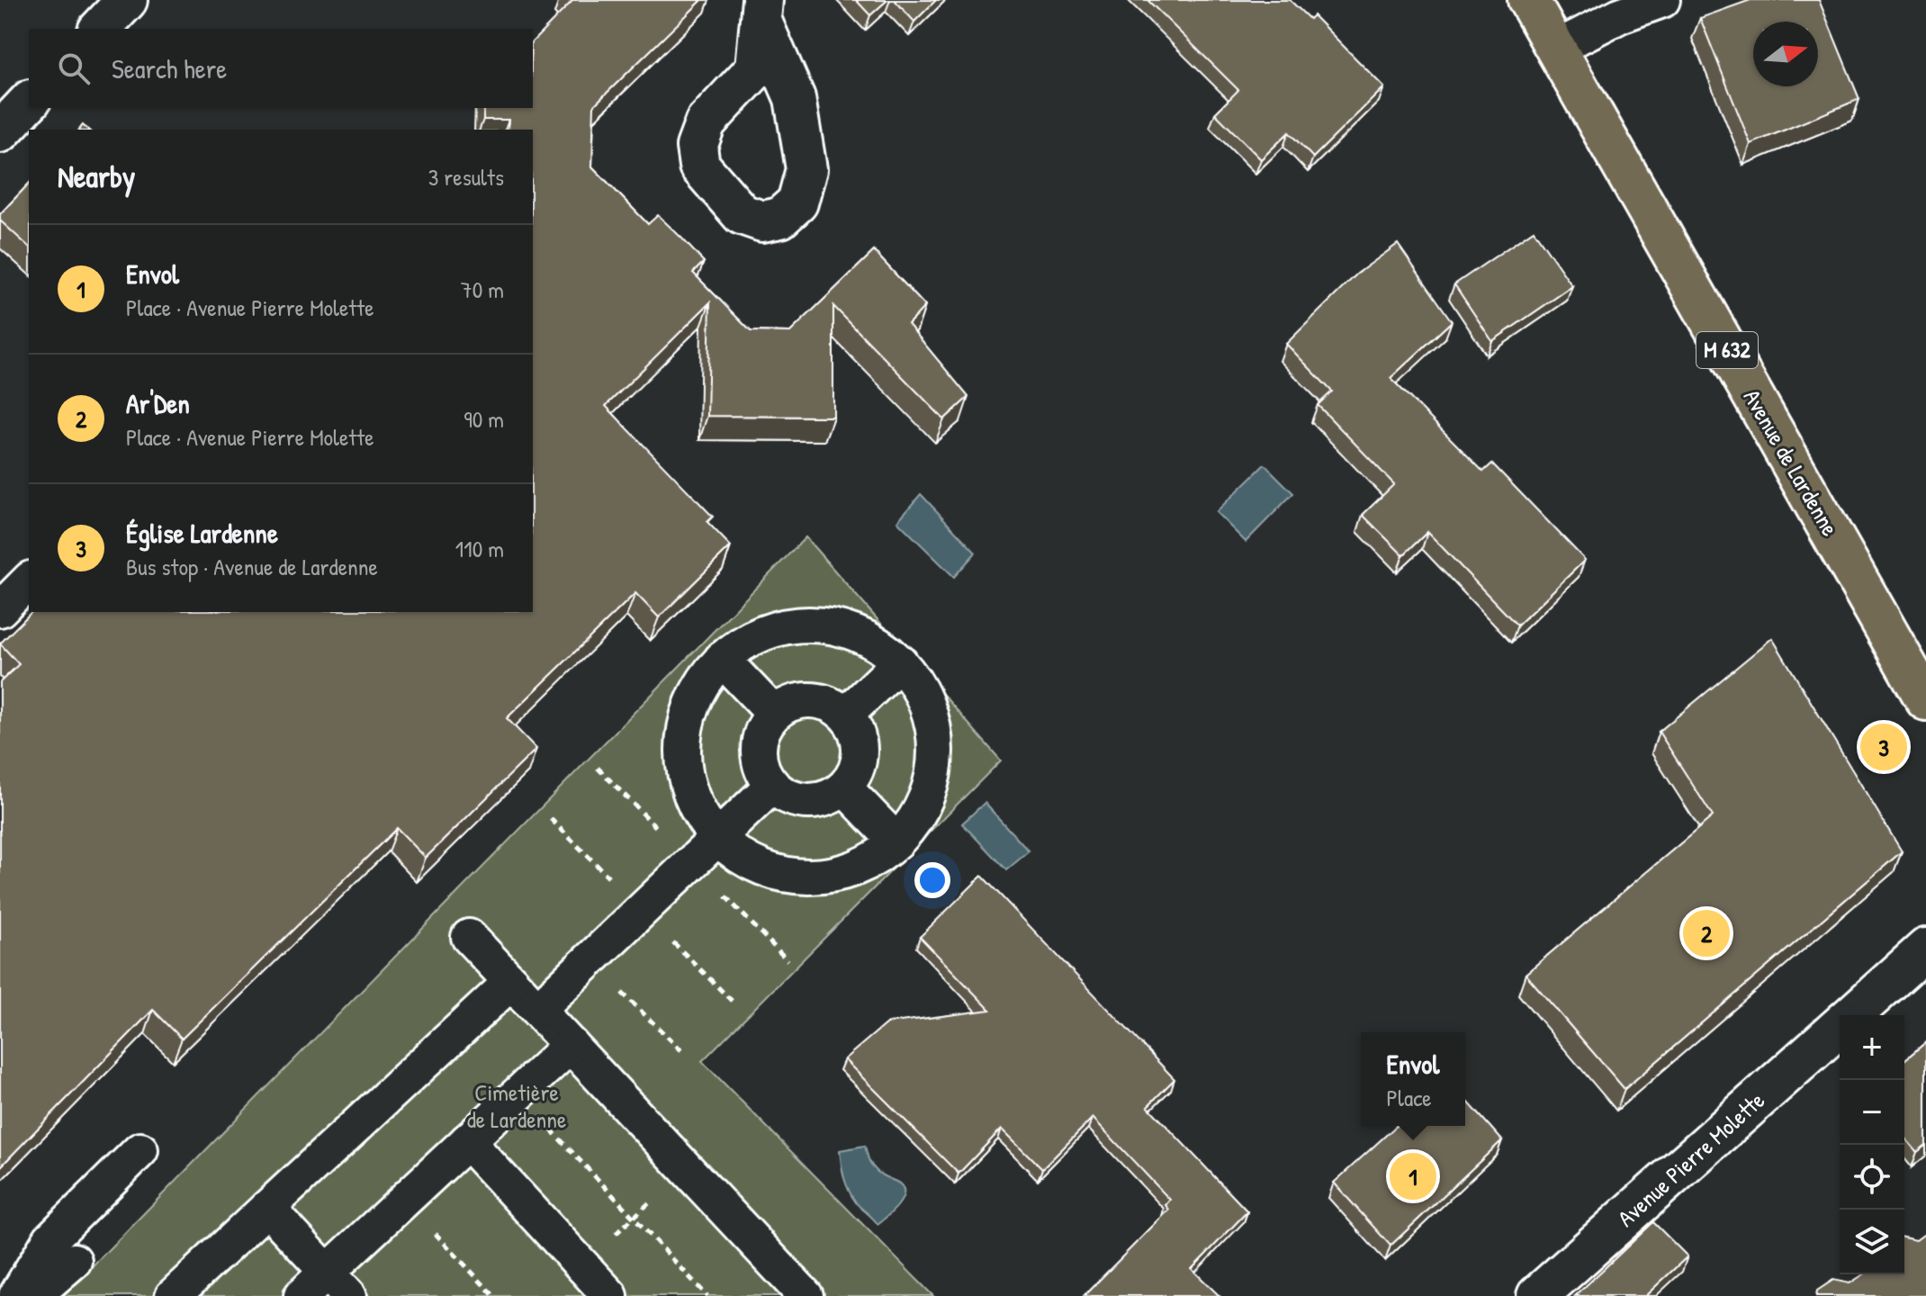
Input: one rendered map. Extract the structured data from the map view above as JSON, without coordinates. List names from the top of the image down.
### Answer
{
  "streets": {
    "main road": ["M 632", "Avenue de Lardenne"],
    "street": ["Avenue Pierre Molette"]
  },
  "parks": ["Cimetière de Lardenne"],
  "north": "right",
  "page": {
    "search": "Search here",
    "heading": ["Nearby", "3 results"],
    "list": [
      {
        "mark": "1",
        "name": "Envol",
        "note": "Place · Avenue Pierre Molette",
        "value": "70 m"
      },
      {
        "mark": "2",
        "name": "Ar'Den",
        "note": "Place · Avenue Pierre Molette",
        "value": "90 m"
      },
      {
        "mark": "3",
        "name": "Église Lardenne",
        "note": "Bus stop · Avenue de Lardenne",
        "value": "110 m"
      }
    ],
    "pins": ["3", "2", "1"],
    "map_buttons": ["+", "−"],
    "popup": ["Envol", "Place"]
  }
}
